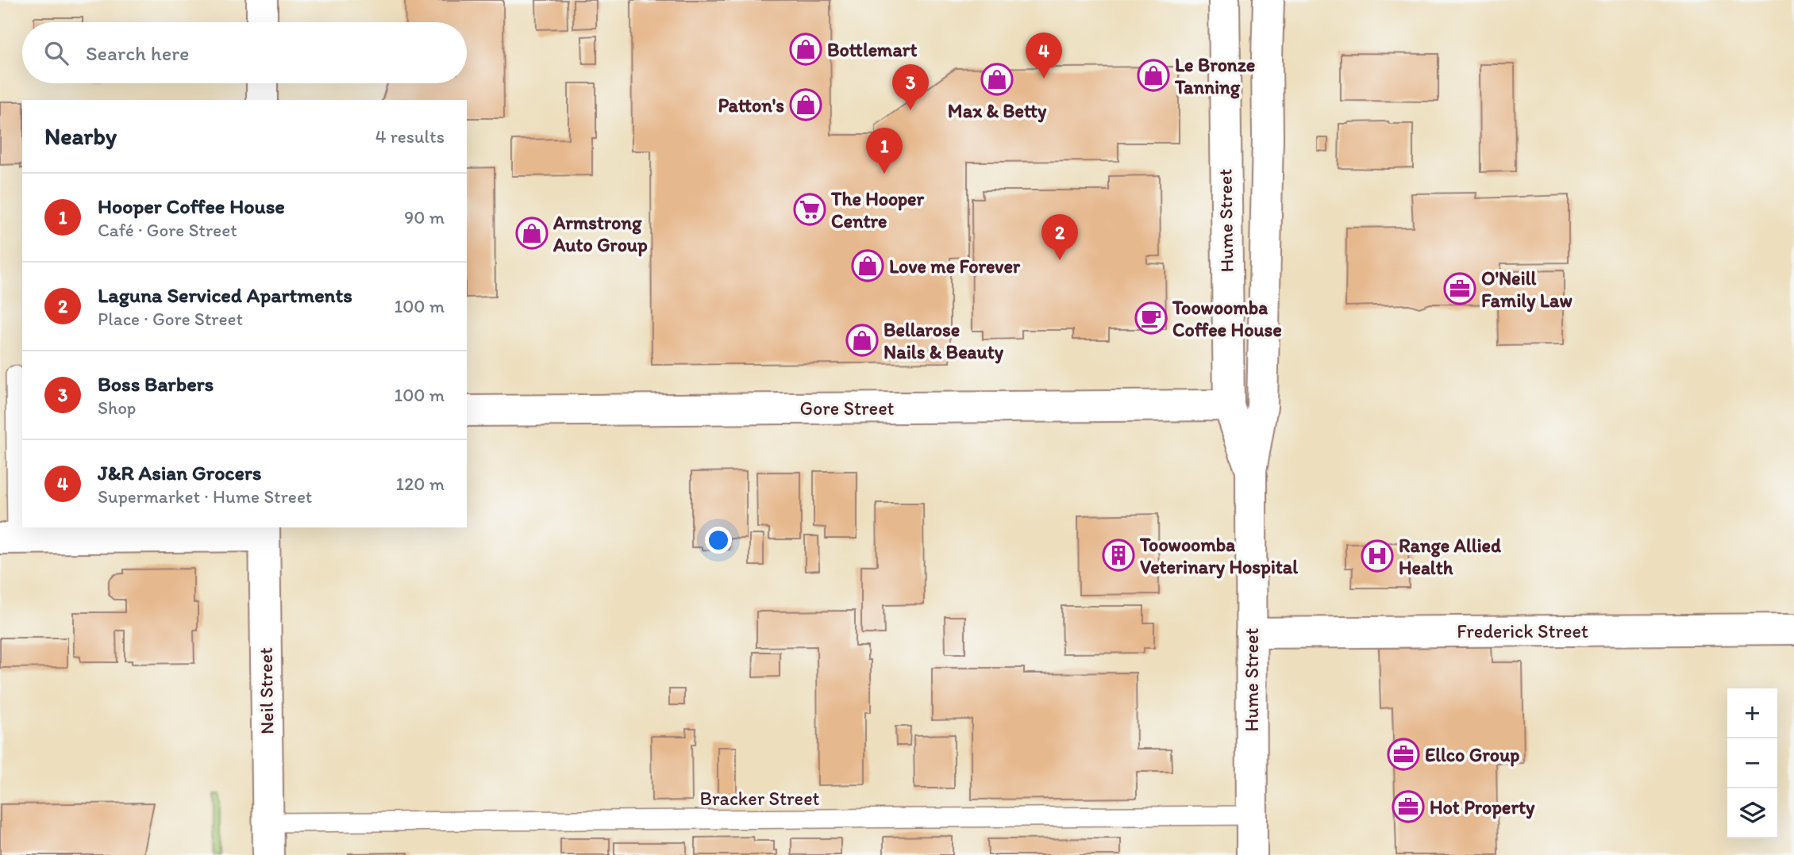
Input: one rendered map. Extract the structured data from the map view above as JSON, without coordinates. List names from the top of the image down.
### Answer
{
  "streets": {
    "main road": [
      "Hume Street",
      "Gore Street",
      "Frederick Street",
      "Neil Street"
    ],
    "lane": ["Bracker Street"]
  },
  "crossings": [
    ["Hume Street", "Gore Street"],
    ["Hume Street", "Frederick Street"],
    ["Hume Street", "Bracker Street"],
    ["Neil Street", "Bracker Street"]
  ],
  "places": {
    "shop": [
      "Bottlemart",
      "Le Bronze Tanning",
      "Max & Betty",
      "Patton's",
      "Armstrong Auto Group",
      "Love me Forever",
      "Bellarose Nails & Beauty"
    ],
    "supermarket": ["The Hooper Centre"],
    "office": ["O'Neill Family Law", "Ellco Group", "Hot Property"],
    "cafe": ["Toowoomba Coffee House"],
    "building": ["Toowoomba Veterinary Hospital"],
    "hospital": ["Range Allied Health"]
  },
  "page": {
    "search": "Search here",
    "pins": [
      "4",
      "3",
      "1",
      "2"
    ],
    "heading": ["Nearby", "4 results"],
    "list": [
      {
        "mark": "1",
        "name": "Hooper Coffee House",
        "note": "Café · Gore Street",
        "value": "90 m"
      },
      {
        "mark": "2",
        "name": "Laguna Serviced Apartments",
        "note": "Place · Gore Street",
        "value": "100 m"
      },
      {
        "mark": "3",
        "name": "Boss Barbers",
        "note": "Shop",
        "value": "100 m"
      },
      {
        "mark": "4",
        "name": "J&R Asian Grocers",
        "note": "Supermarket · Hume Street",
        "value": "120 m"
      }
    ],
    "map_buttons": ["+", "−"]
  }
}
